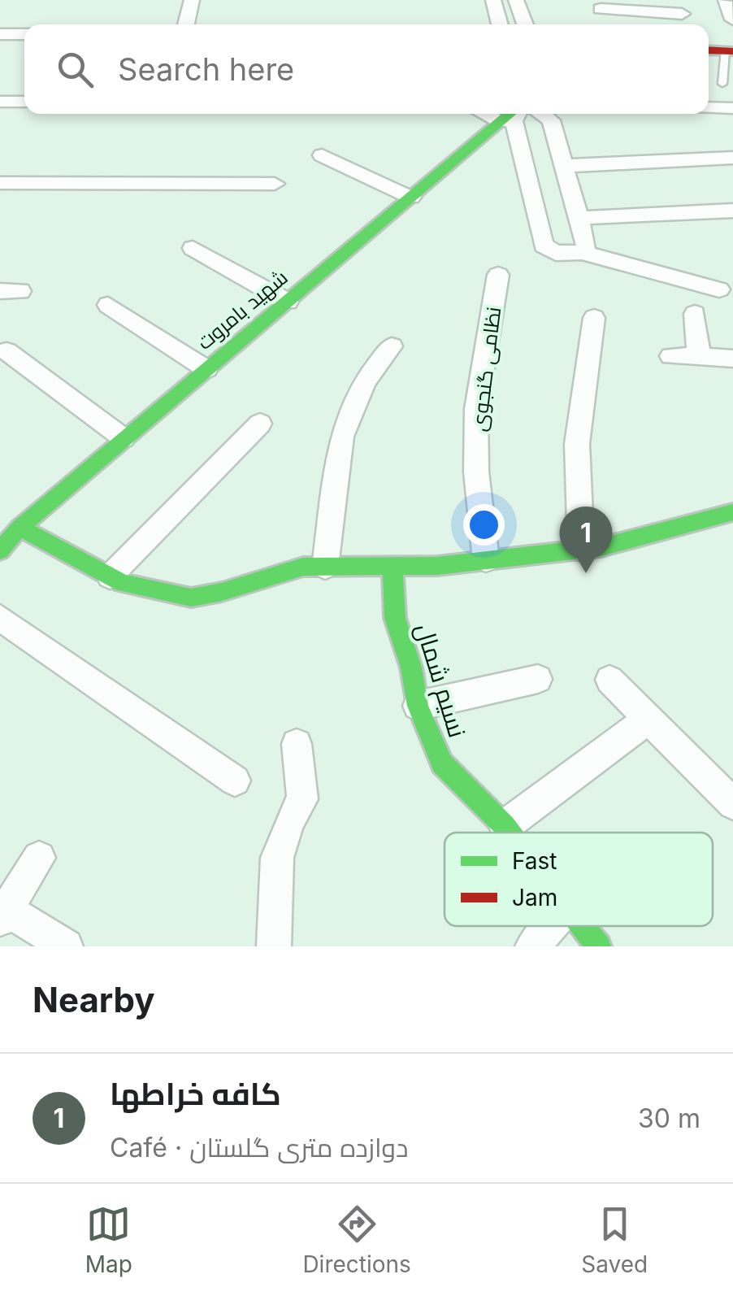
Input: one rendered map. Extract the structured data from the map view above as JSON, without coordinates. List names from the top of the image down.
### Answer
{
  "streets": {
    "street": ["شهید بامروت", "نظامی گنجوی", "نسیم شمال"]
  },
  "legend": ["Fast", "Jam"],
  "page": {
    "search": "Search here",
    "pins": "1",
    "heading": "Nearby",
    "list": [
      {
        "mark": "1",
        "name": "کافه خراطها",
        "note": "Café · دوازده متری گلستان",
        "value": "30 m"
      }
    ],
    "nav": ["Map", "Directions", "Saved"]
  }
}
